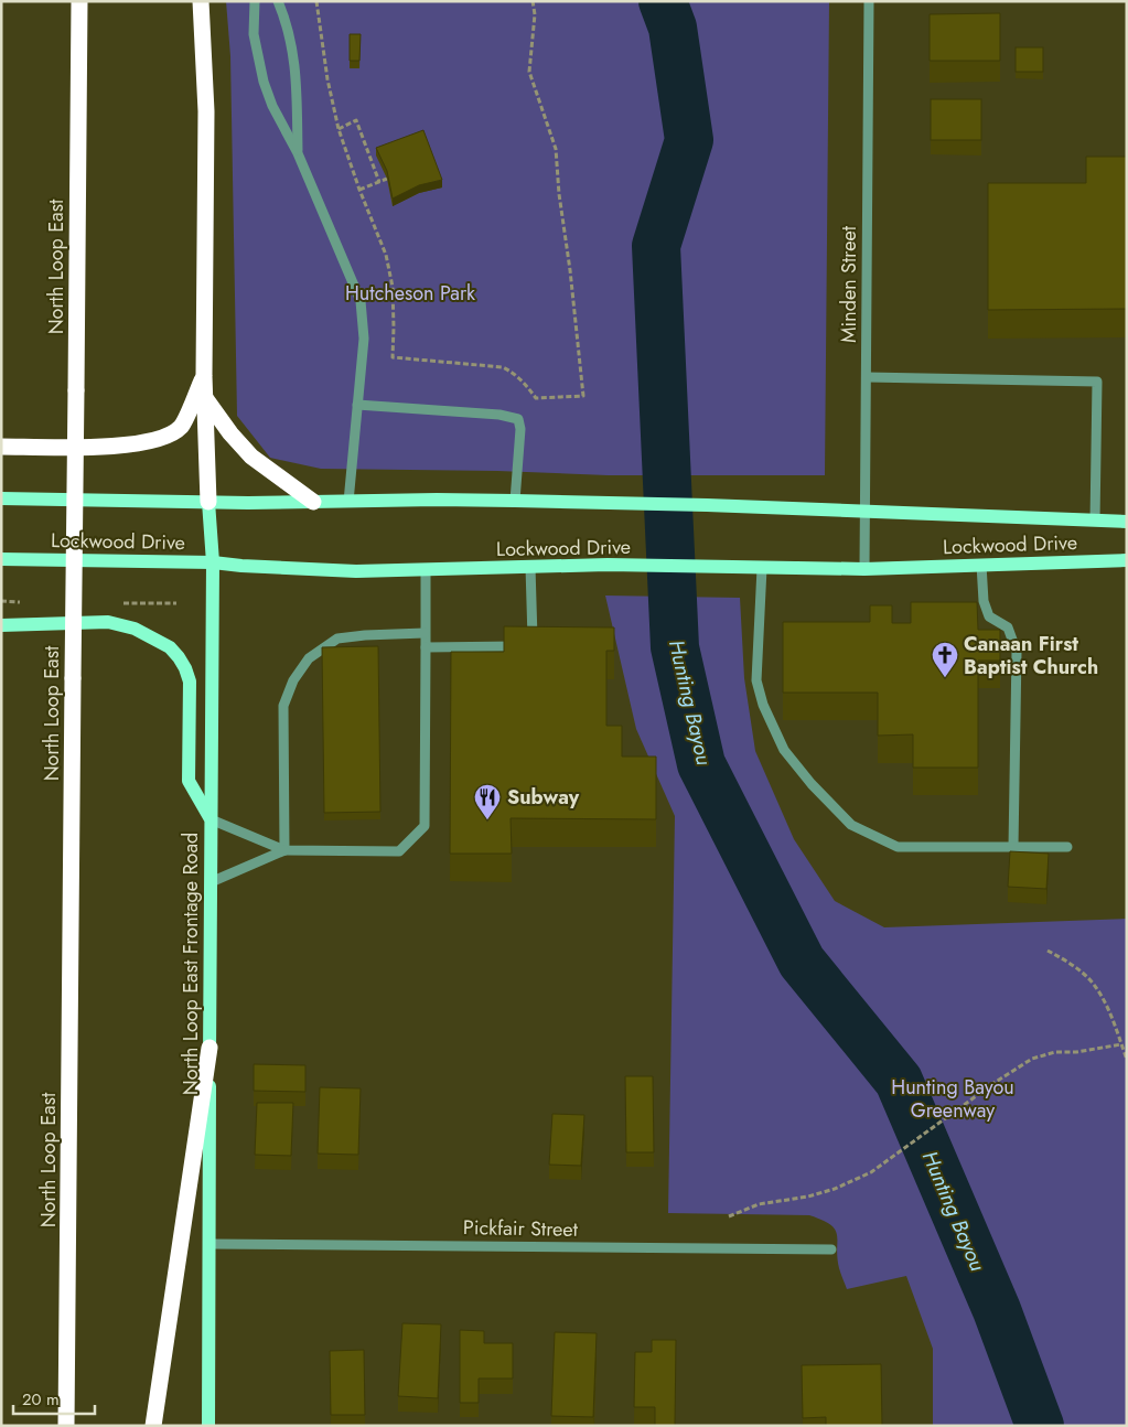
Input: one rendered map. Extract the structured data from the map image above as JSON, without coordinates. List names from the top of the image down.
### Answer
{
  "streets": {
    "highway": ["North Loop East"],
    "main road": ["Lockwood Drive", "North Loop East Frontage Road"],
    "street": ["Minden Street", "Pickfair Street"]
  },
  "crossings": [
    ["Minden Street", "Lockwood Drive"],
    ["Lockwood Drive", "North Loop East Frontage Road"],
    ["North Loop East Frontage Road", "Pickfair Street"]
  ],
  "water": ["Hunting Bayou"],
  "parks": ["Hutcheson Park", "Hunting Bayou Greenway"],
  "places": {
    "church": ["Canaan First Baptist Church"],
    "restaurant": ["Subway"]
  },
  "scale_bar": "20 m"
}
